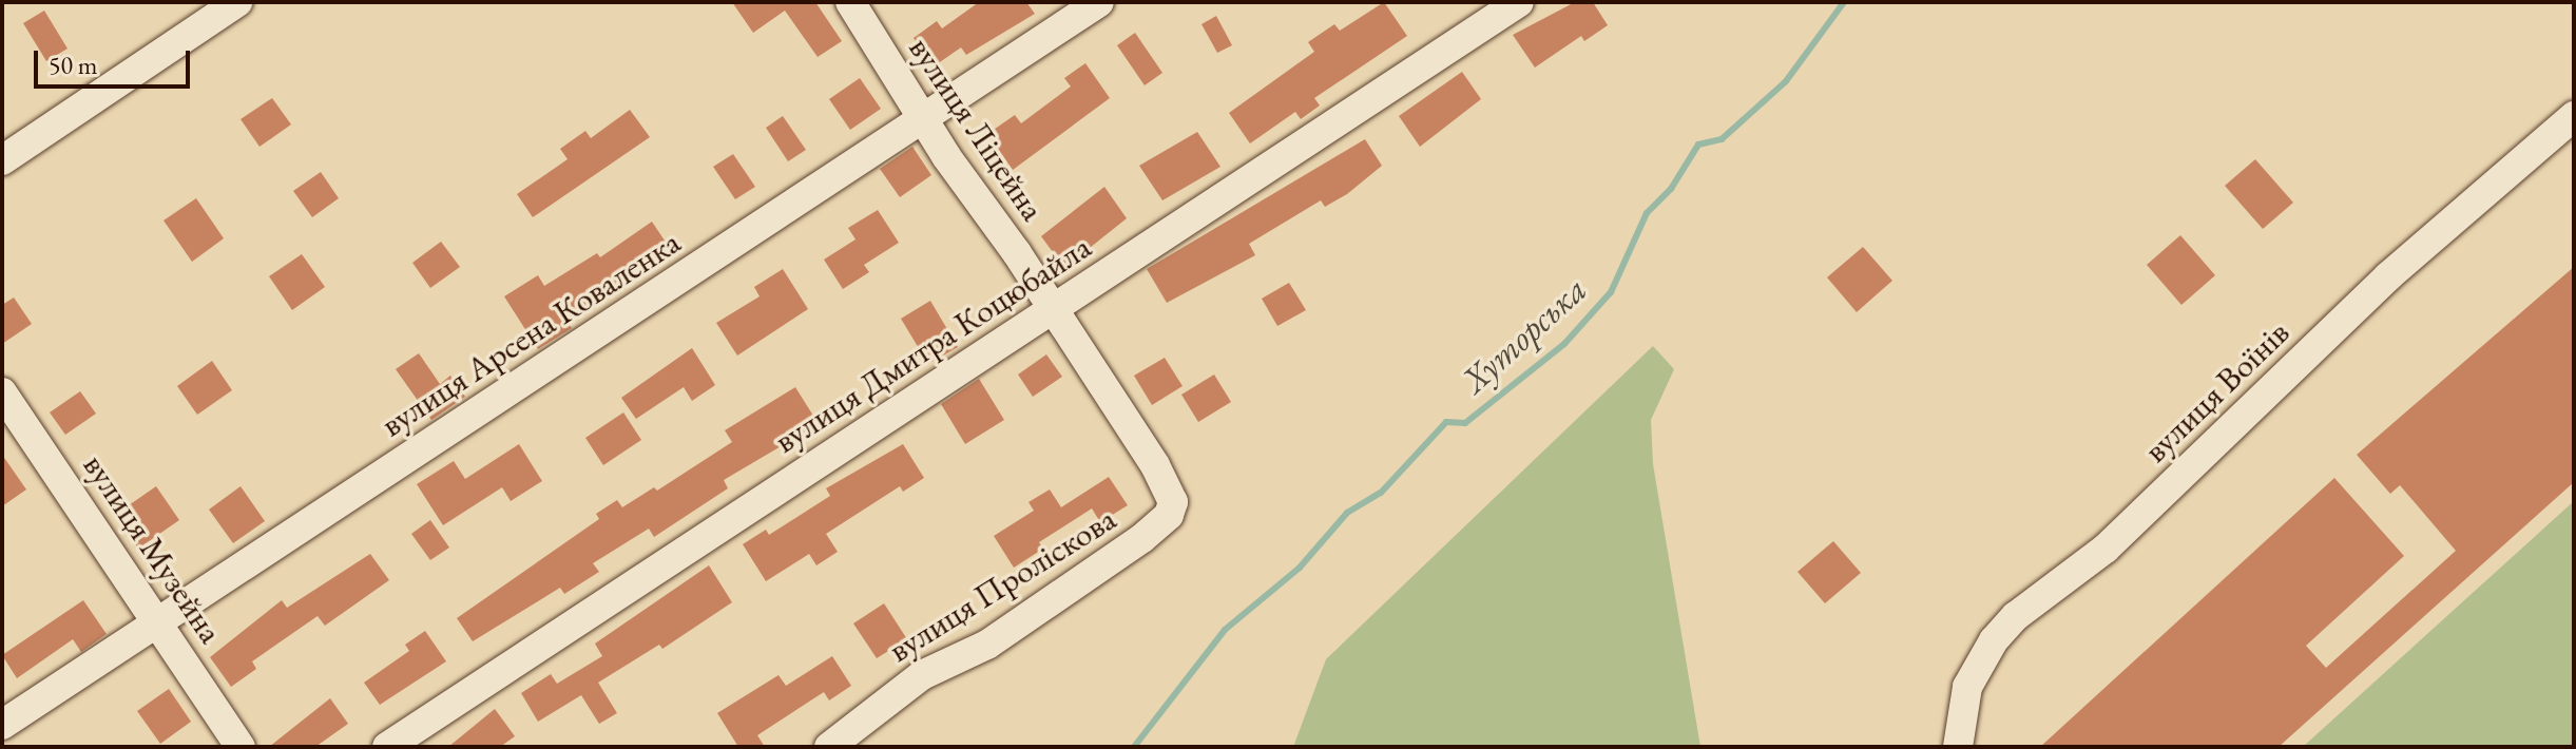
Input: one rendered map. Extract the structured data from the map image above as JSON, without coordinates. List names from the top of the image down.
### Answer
{
  "streets": {
    "street": [
      "вулиця Ліцейна",
      "вулиця Арсена Коваленка",
      "вулиця Дмитра Коцюбайла",
      "вулиця Воїнів",
      "вулиця Музейна",
      "вулиця Проліскова"
    ]
  },
  "crossings": [
    ["вулиця Ліцейна", "вулиця Арсена Коваленка"],
    ["вулиця Ліцейна", "вулиця Дмитра Коцюбайла"],
    ["вулиця Ліцейна", "вулиця Проліскова"],
    ["вулиця Арсена Коваленка", "вулиця Музейна"]
  ],
  "water": ["Хуторська"],
  "scale_bar": "50 m"
}
